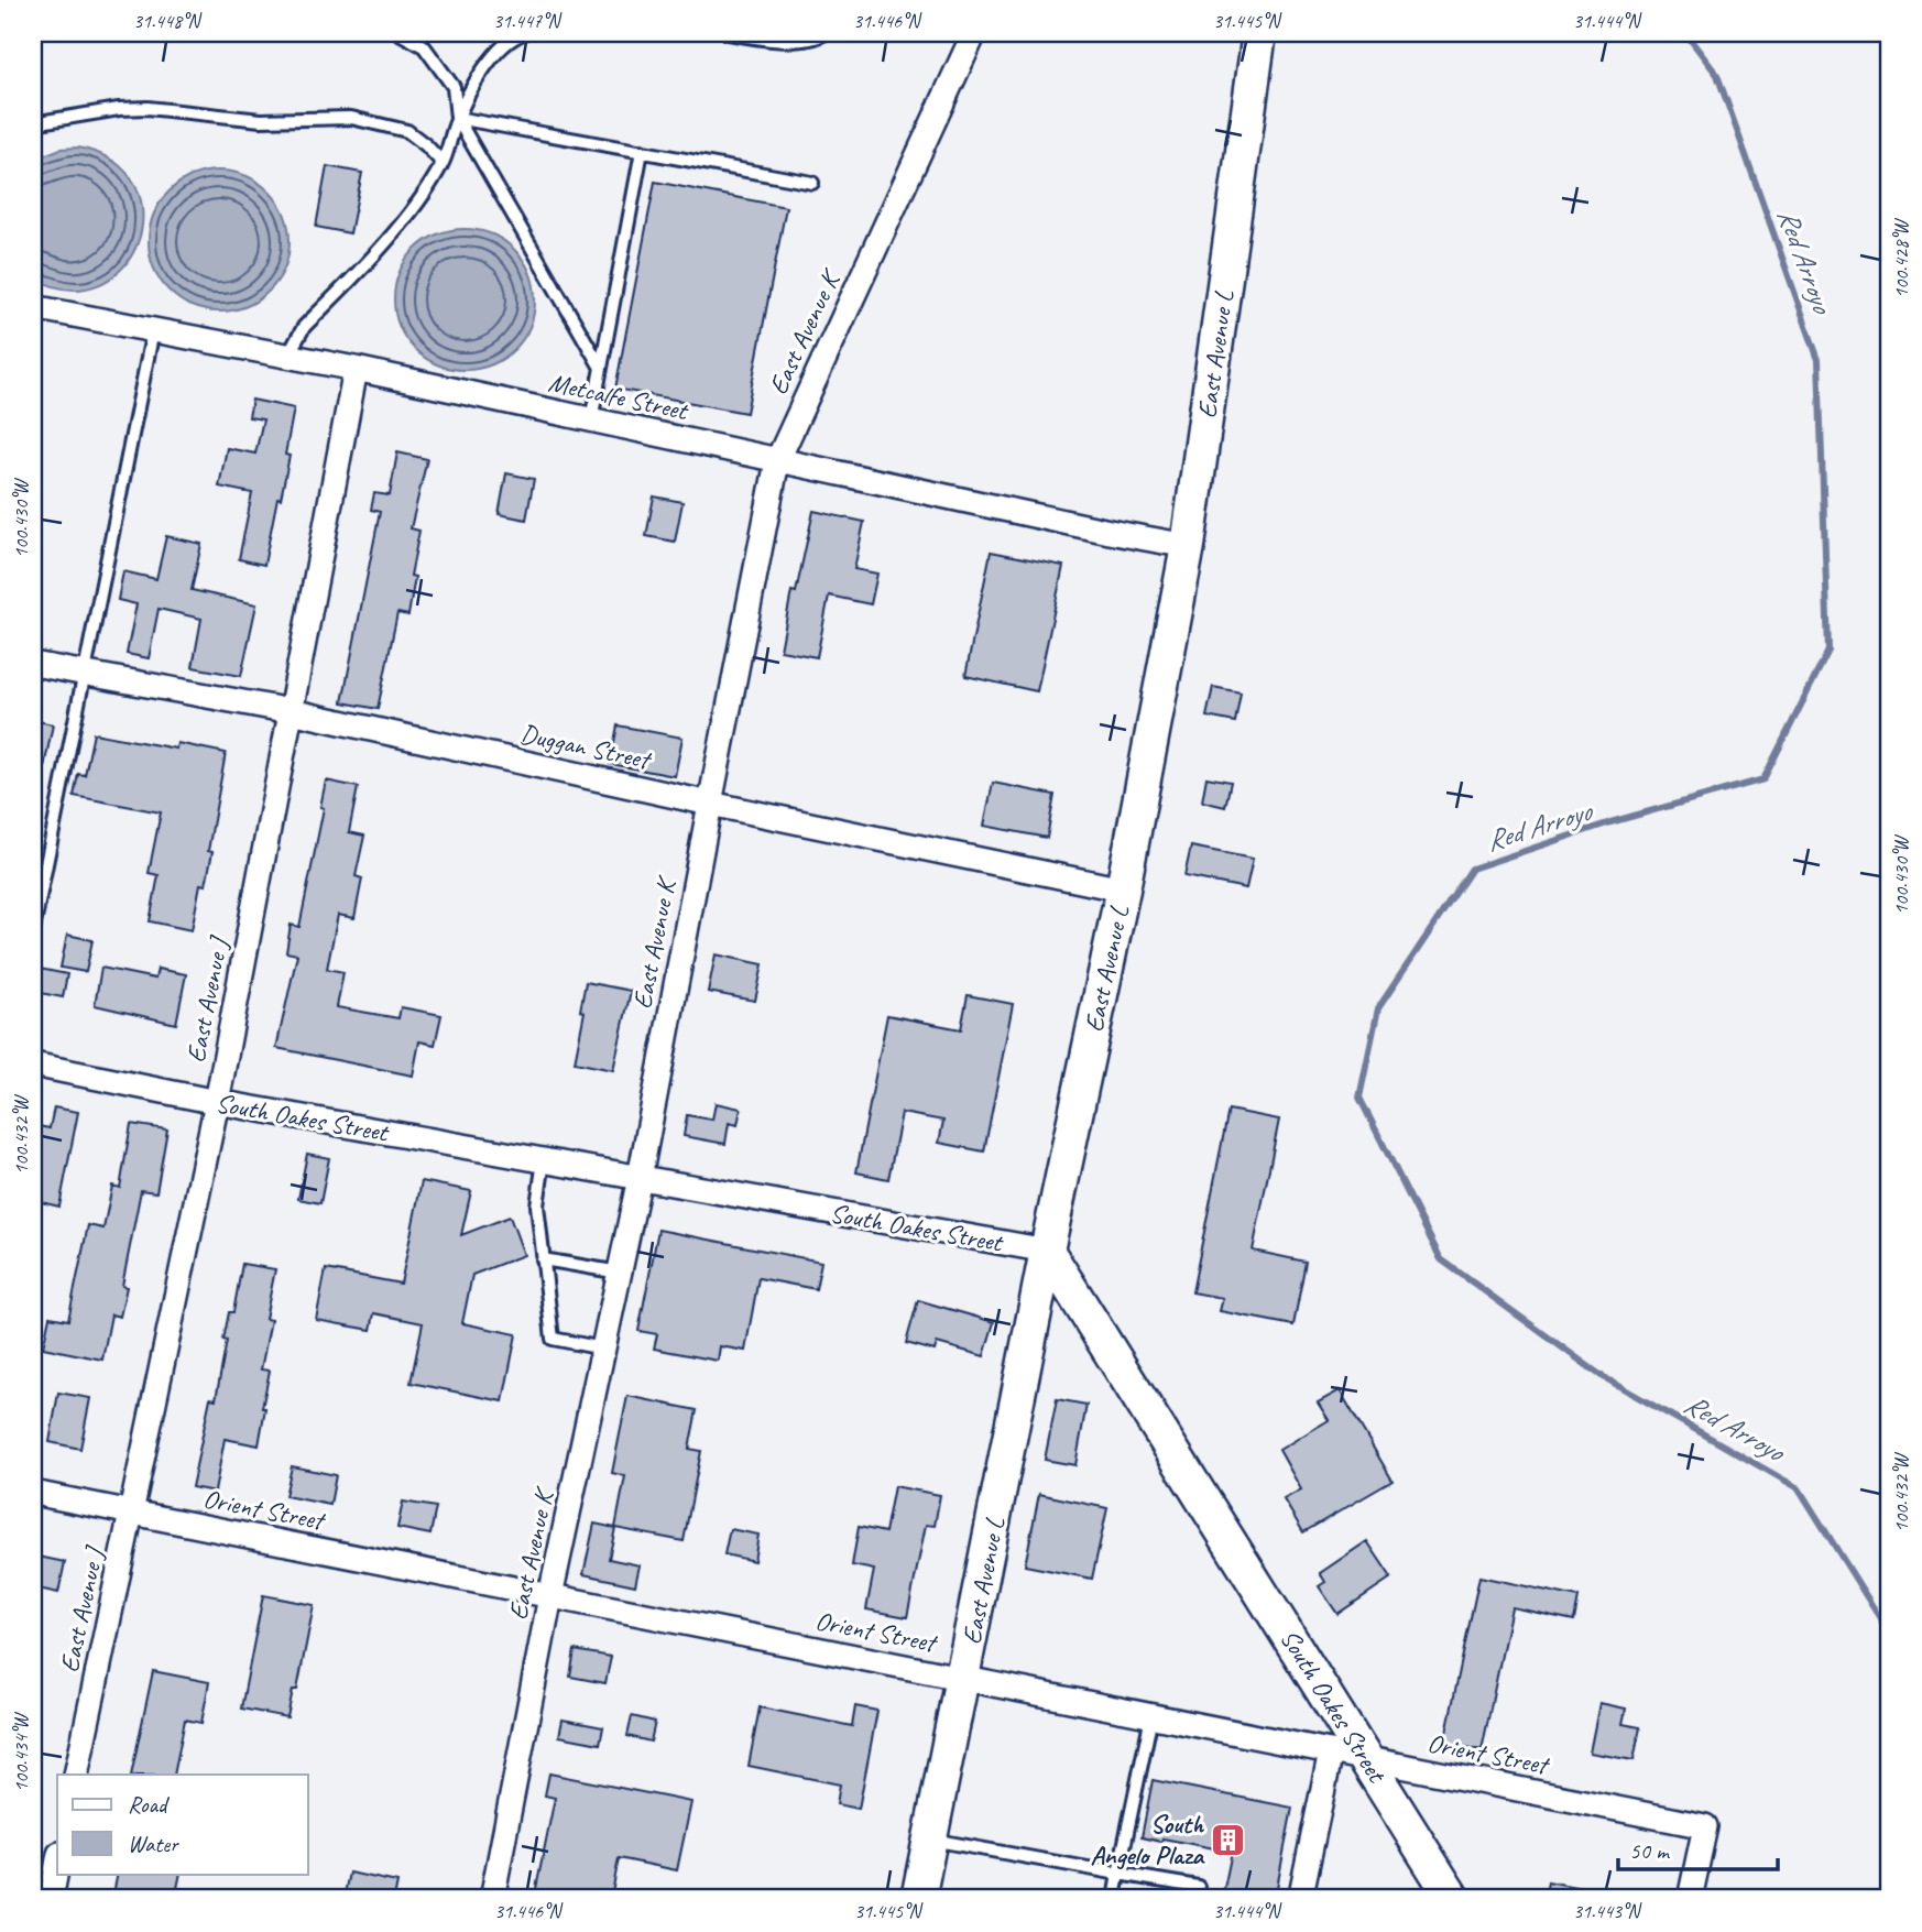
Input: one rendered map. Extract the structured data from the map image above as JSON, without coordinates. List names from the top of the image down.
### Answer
{
  "streets": {
    "main road": ["East Avenue L", "South Oakes Street"],
    "street": [
      "East Avenue K",
      "Metcalfe Street",
      "Duggan Street",
      "East Avenue J",
      "Orient Street"
    ]
  },
  "crossings": [
    ["East Avenue K", "Metcalfe Street"],
    ["East Avenue K", "Duggan Street"],
    ["East Avenue K", "South Oakes Street"],
    ["East Avenue K", "Orient Street"],
    ["East Avenue L", "Metcalfe Street"],
    ["East Avenue L", "Duggan Street"],
    ["East Avenue L", "South Oakes Street"],
    ["East Avenue L", "Orient Street"],
    ["Metcalfe Street", "East Avenue J"],
    ["Duggan Street", "East Avenue J"],
    ["East Avenue J", "South Oakes Street"],
    ["East Avenue J", "Orient Street"],
    ["South Oakes Street", "Orient Street"]
  ],
  "water": ["Red Arroyo"],
  "places": {
    "building": ["South Angelo Plaza"]
  },
  "legend": ["Road", "Water"],
  "scale_bar": "50 m",
  "coordinates": [
    "31.448°N",
    "31.447°N",
    "31.446°N",
    "31.445°N",
    "31.444°N",
    "100.428°W",
    "100.430°W",
    "100.432°W",
    "100.434°W",
    "31.443°N"
  ]
}
